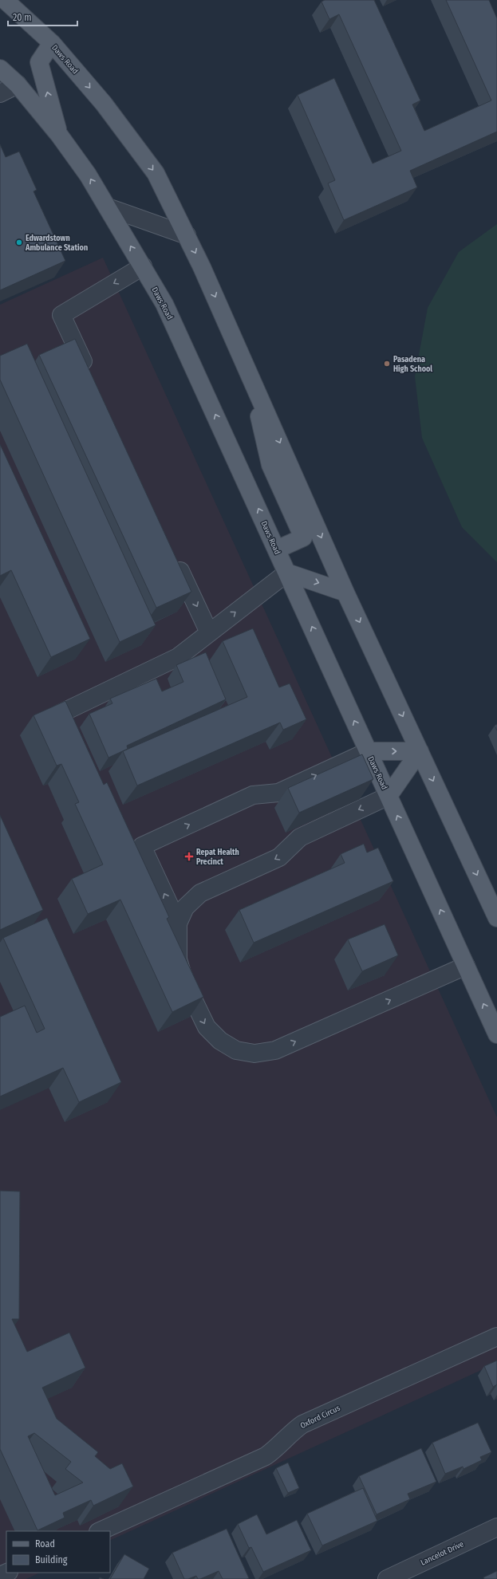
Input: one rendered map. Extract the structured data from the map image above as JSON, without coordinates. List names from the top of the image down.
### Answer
{
  "streets": {
    "main road": ["Daws Road"],
    "street": ["Oxford Circus", "Lancelot Drive"]
  },
  "places": {
    "other": ["Edwardstown Ambulance Station", "Pasadena High School"],
    "health": ["Repat Health Precinct"]
  },
  "legend": ["Road", "Building"],
  "scale_bar": "20 m"
}
